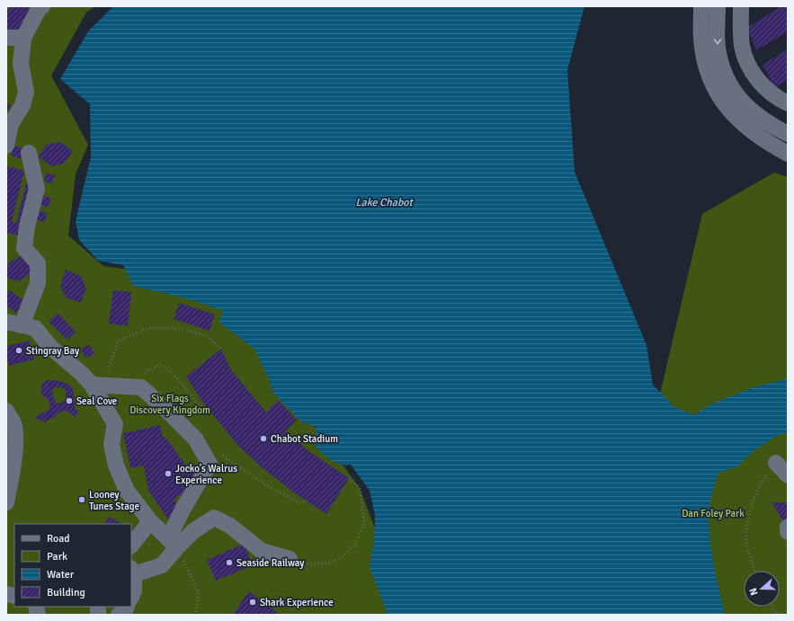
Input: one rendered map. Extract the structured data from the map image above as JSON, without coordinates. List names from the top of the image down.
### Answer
{
  "water": ["Lake Chabot"],
  "parks": ["Six Flags Discovery Kingdom", "Dan Foley Park"],
  "places": [
    "Stingray Bay",
    "Seal Cove",
    "Chabot Stadium",
    "Jocko's Walrus Experience",
    "Looney Tunes Stage",
    "Seaside Railway",
    "Shark Experience"
  ],
  "legend": [
    "Road",
    "Park",
    "Water",
    "Building"
  ],
  "north": "left"
}
